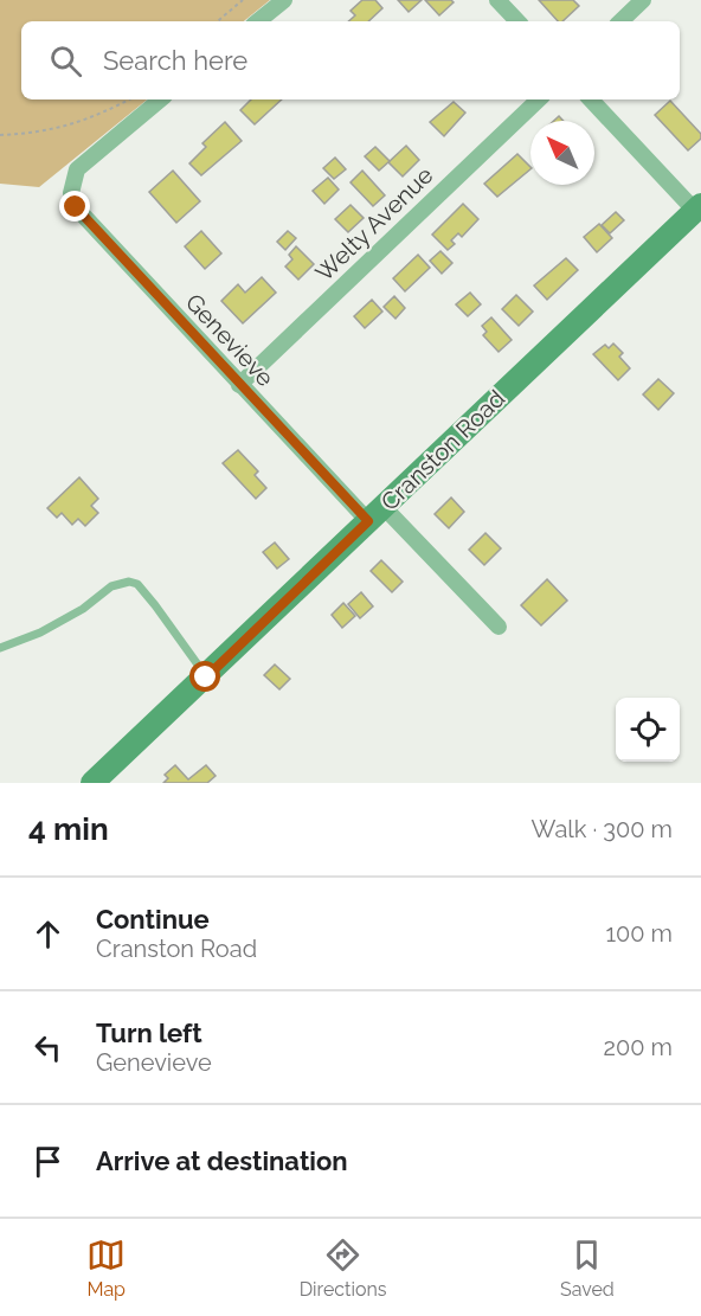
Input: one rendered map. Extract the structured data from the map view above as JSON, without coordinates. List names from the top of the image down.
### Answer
{
  "streets": {
    "street": ["Welty Avenue", "Genevieve", "Cranston Road"]
  },
  "crossings": [
    ["Welty Avenue", "Genevieve"],
    ["Genevieve", "Cranston Road"]
  ],
  "north": "top left",
  "page": {
    "search": "Search here",
    "heading": ["4 min", "Walk · 300 m"],
    "list": [
      ["Continue", "Cranston Road", "100 m"],
      ["Turn left", "Genevieve", "200 m"],
      "Arrive at destination"
    ],
    "nav": ["Map", "Directions", "Saved"]
  }
}
